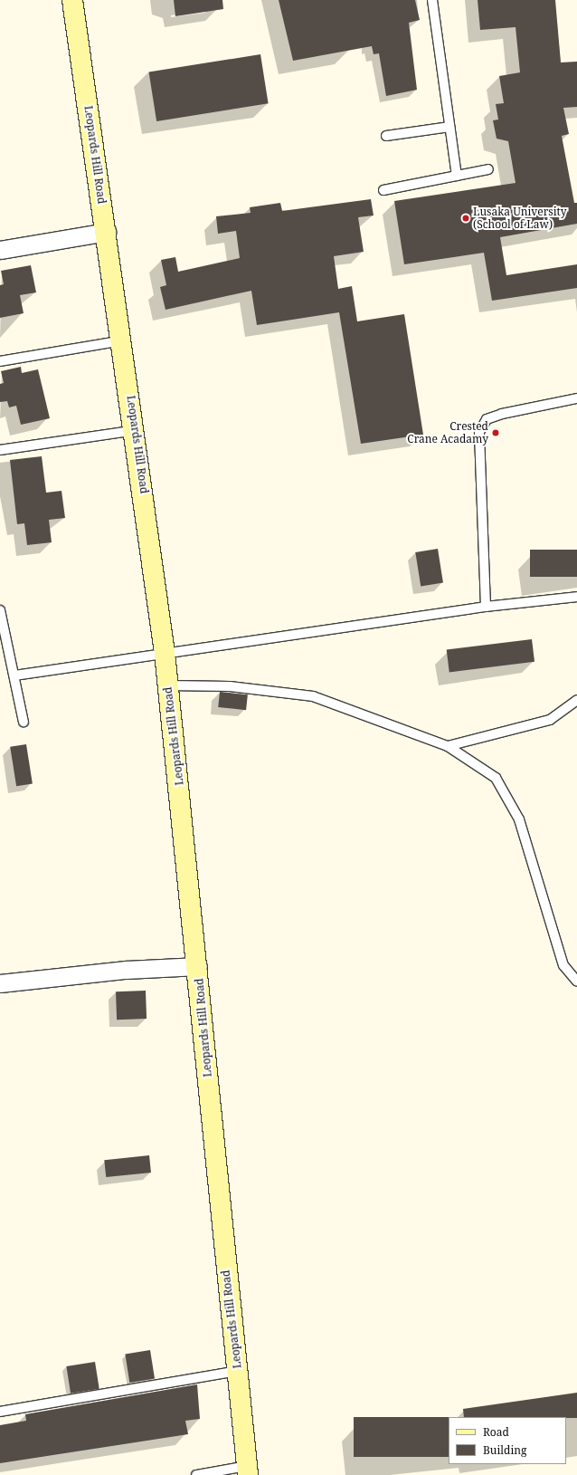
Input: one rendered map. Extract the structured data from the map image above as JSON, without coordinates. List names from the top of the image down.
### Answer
{
  "streets": {
    "main road": ["Leopards Hill Road"]
  },
  "places": ["Lusaka University (School of Law)", "Crested Crane Acadamy"],
  "legend": ["Road", "Building"]
}
